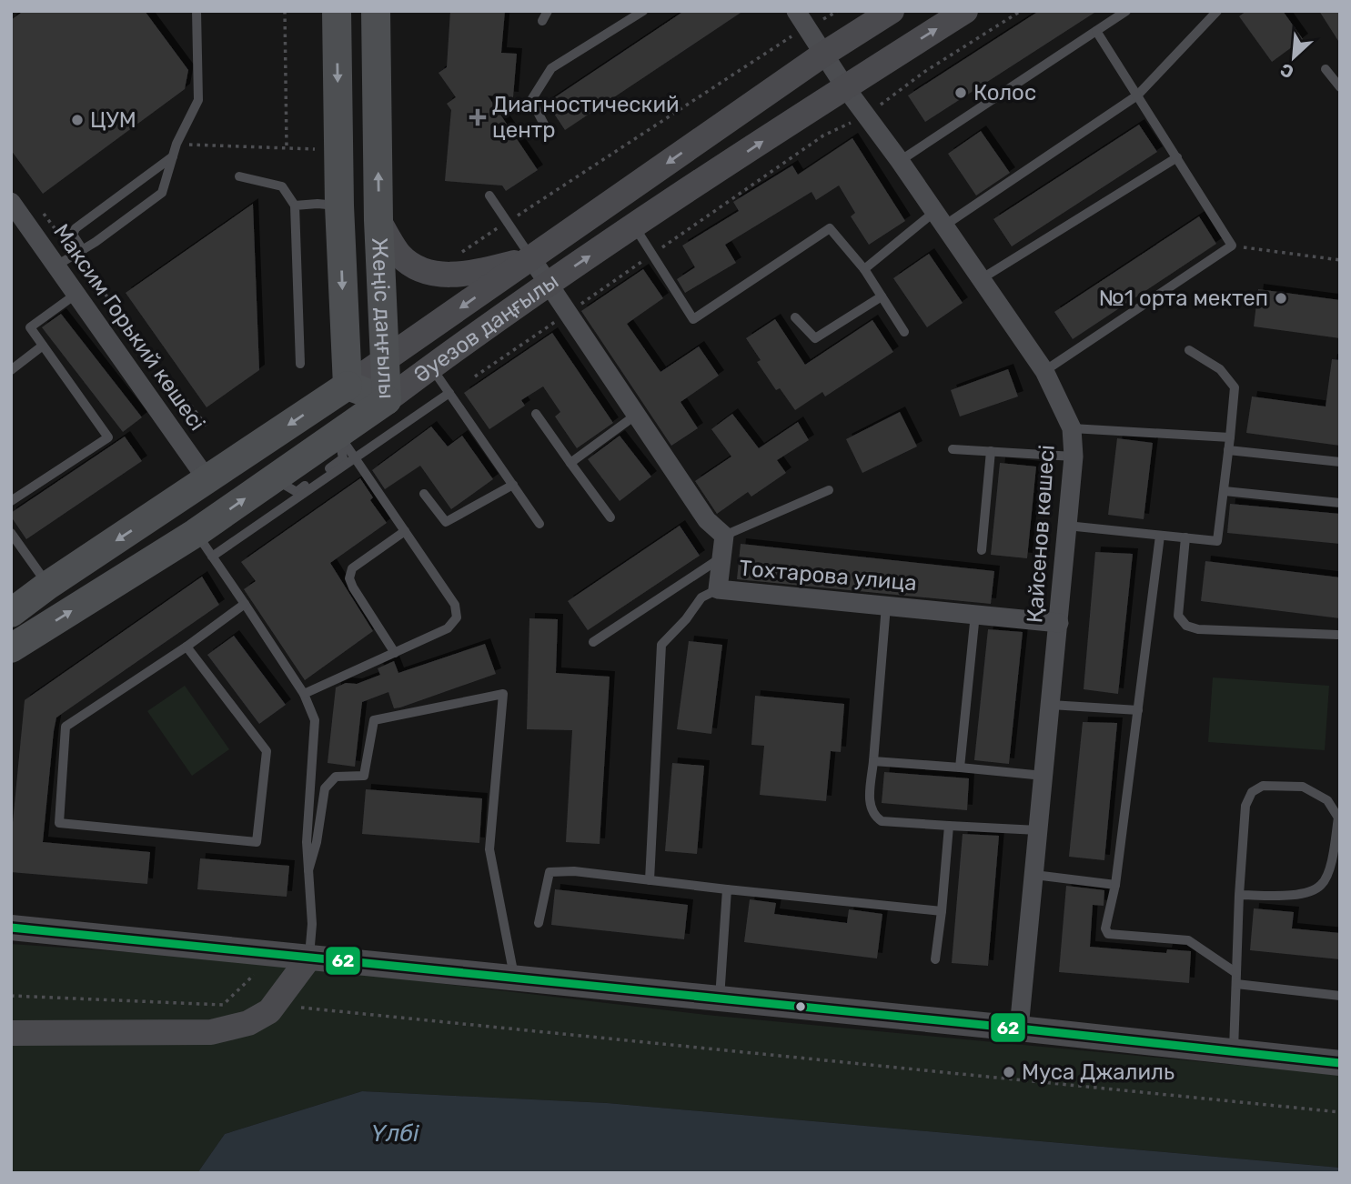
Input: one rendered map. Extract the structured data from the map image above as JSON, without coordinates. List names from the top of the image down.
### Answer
{
  "streets": {
    "main road": ["Жеңіс даңғылы", "Әуезов даңғылы"],
    "street": ["Максим Горький көшесі", "Қайсенов көшесі", "Тохтарова улица"]
  },
  "crossings": [
    ["Жеңіс даңғылы", "Әуезов даңғылы"],
    ["Максим Горький көшесі", "Әуезов даңғылы"],
    ["Әуезов даңғылы", "Қайсенов көшесі"],
    ["Әуезов даңғылы", "Тохтарова улица"],
    ["Қайсенов көшесі", "Тохтарова улица"]
  ],
  "water": ["Үлбі"],
  "places": {
    "other": [
      "Колос",
      "ЦУМ",
      "№1 орта мектеп",
      "Муса Джалиль"
    ],
    "health": ["Диагностический центр"]
  },
  "lines": ["transit line 62"],
  "north": "bottom left"
}
